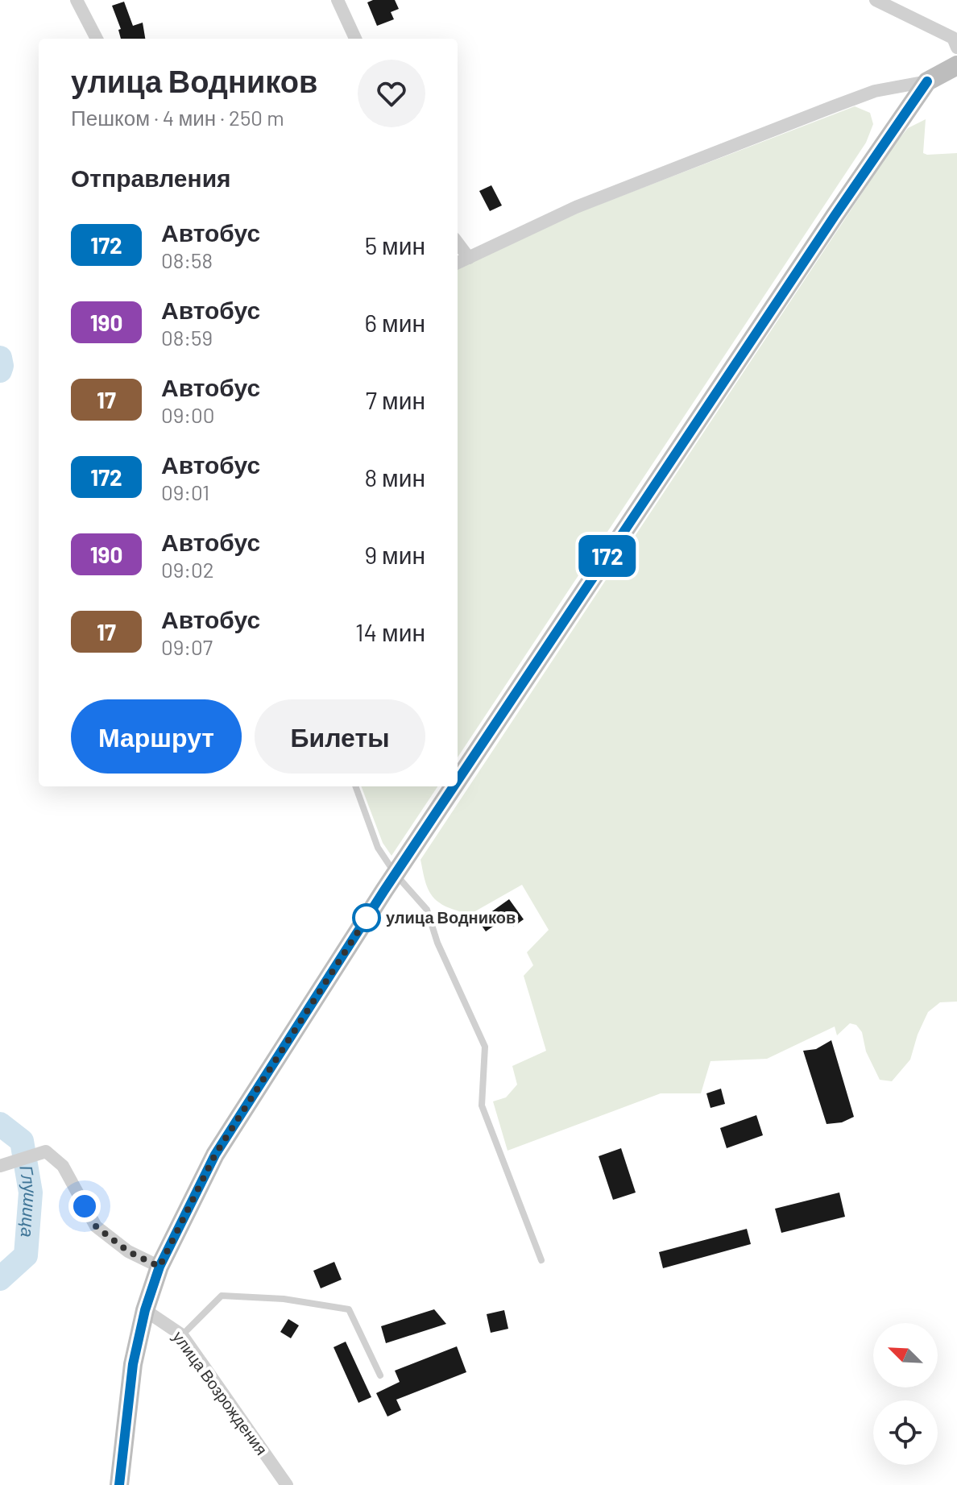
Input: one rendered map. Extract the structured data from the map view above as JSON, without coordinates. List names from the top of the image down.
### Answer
{
  "streets": {
    "street": ["улица Возрождения"]
  },
  "water": ["Глушица"],
  "places": ["улица Водников"],
  "lines": ["bus line 172"],
  "north": "top left",
  "page": {
    "on_map": "172",
    "heading": [
      ["улица Водников", "Пешком · 4 мин · 250 m"],
      "Отправления"
    ],
    "list": [
      {
        "mark": "172",
        "name": "Автобус",
        "note": "08:58",
        "value": "5 мин"
      },
      {
        "mark": "190",
        "name": "Автобус",
        "note": "08:59",
        "value": "6 мин"
      },
      {
        "mark": "17",
        "name": "Автобус",
        "note": "09:00",
        "value": "7 мин"
      },
      {
        "mark": "172",
        "name": "Автобус",
        "note": "09:01",
        "value": "8 мин"
      },
      {
        "mark": "190",
        "name": "Автобус",
        "note": "09:02",
        "value": "9 мин"
      },
      {
        "mark": "17",
        "name": "Автобус",
        "note": "09:07",
        "value": "14 мин"
      }
    ],
    "buttons": ["Маршрут", "Билеты"]
  }
}
